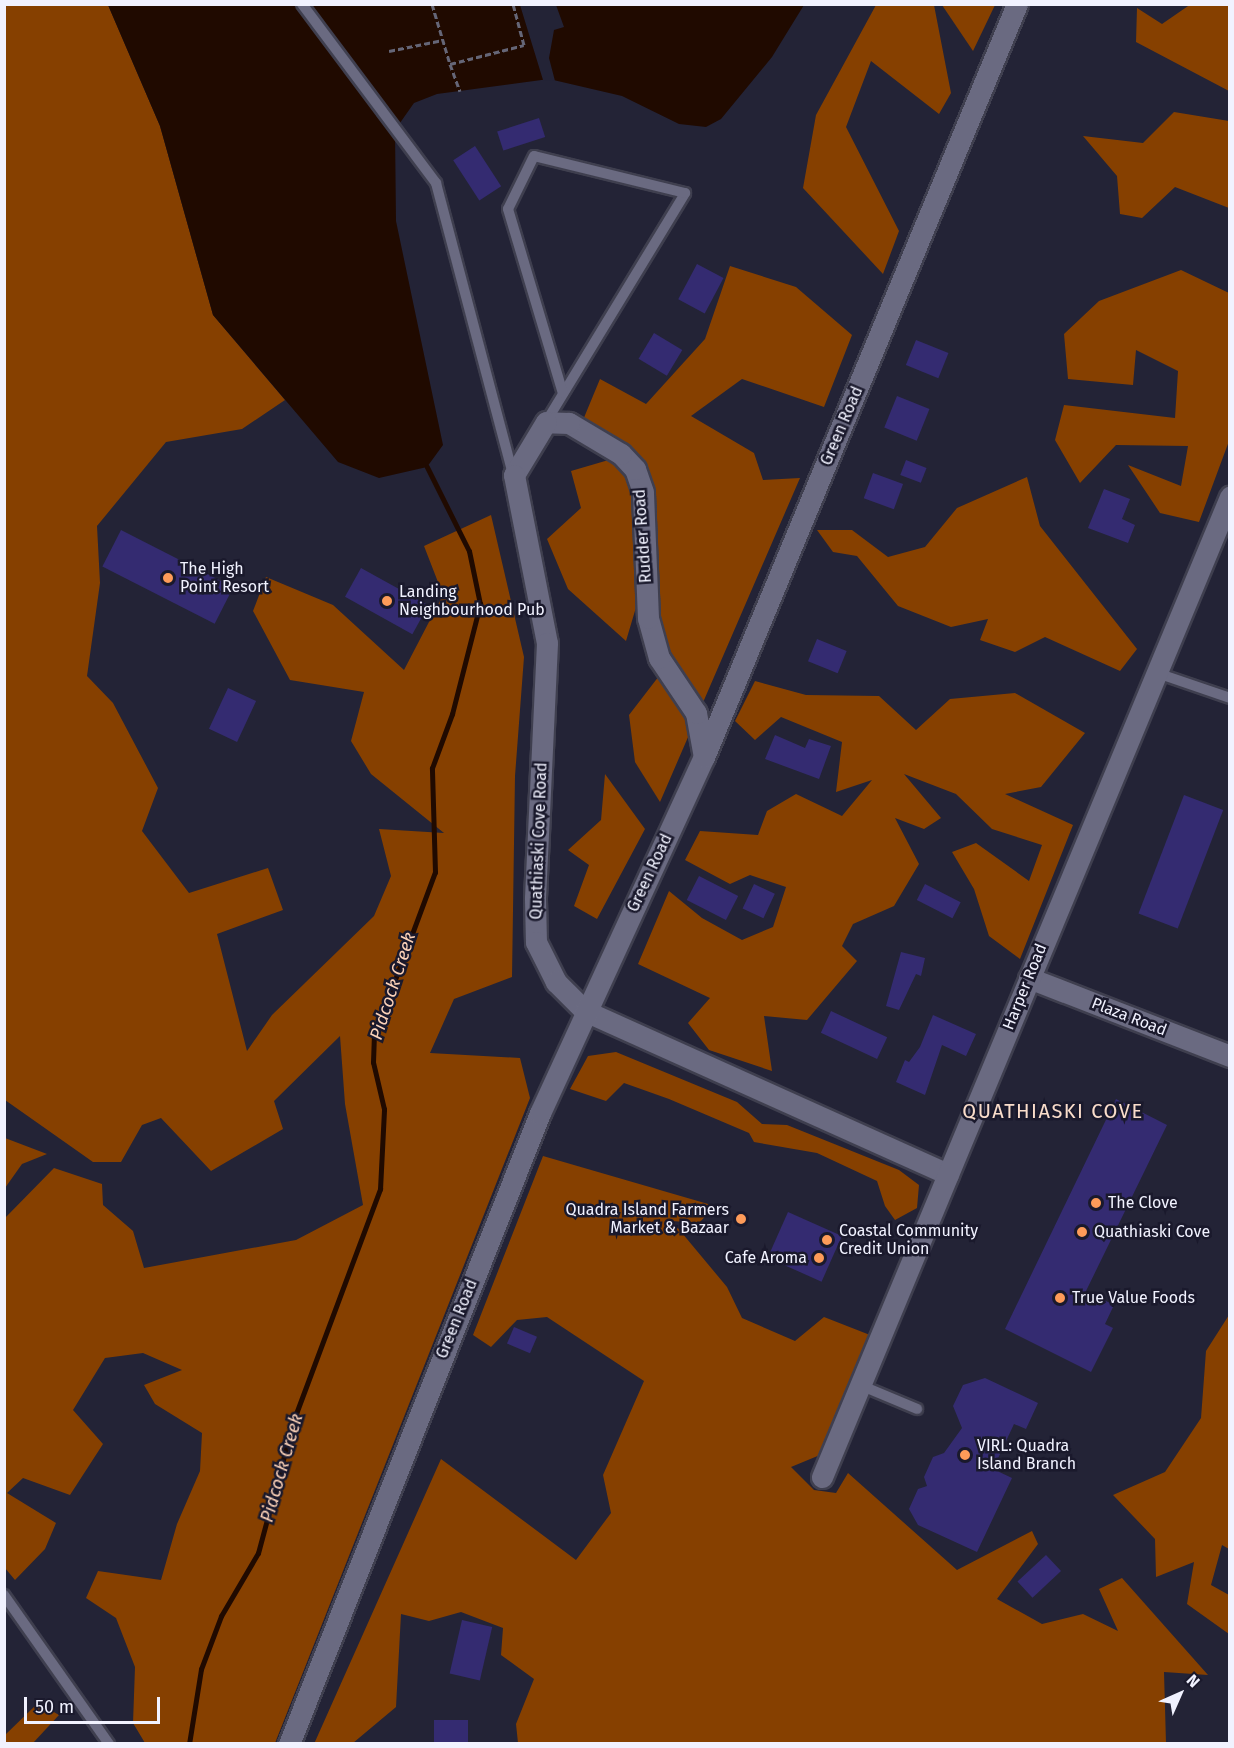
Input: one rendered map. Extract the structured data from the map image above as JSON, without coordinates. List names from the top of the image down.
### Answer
{
  "streets": {
    "street": [
      "Green Road",
      "Rudder Road",
      "Quathiaski Cove Road",
      "Harper Road",
      "Plaza Road"
    ]
  },
  "crossings": [
    ["Green Road", "Rudder Road"],
    ["Green Road", "Quathiaski Cove Road"],
    ["Quathiaski Cove Road", "Harper Road"],
    ["Harper Road", "Plaza Road"]
  ],
  "districts": ["QUATHIASKI COVE"],
  "water": ["Pidcock Creek"],
  "places": [
    "The High Point Resort",
    "Landing Neighbourhood Pub",
    "The Clove",
    "Quadra Island Farmers Market & Bazaar",
    "Quathiaski Cove",
    "Coastal Community Credit Union",
    "Cafe Aroma",
    "True Value Foods",
    "VIRL: Quadra Island Branch"
  ],
  "scale_bar": "50 m",
  "north": "top right"
}
